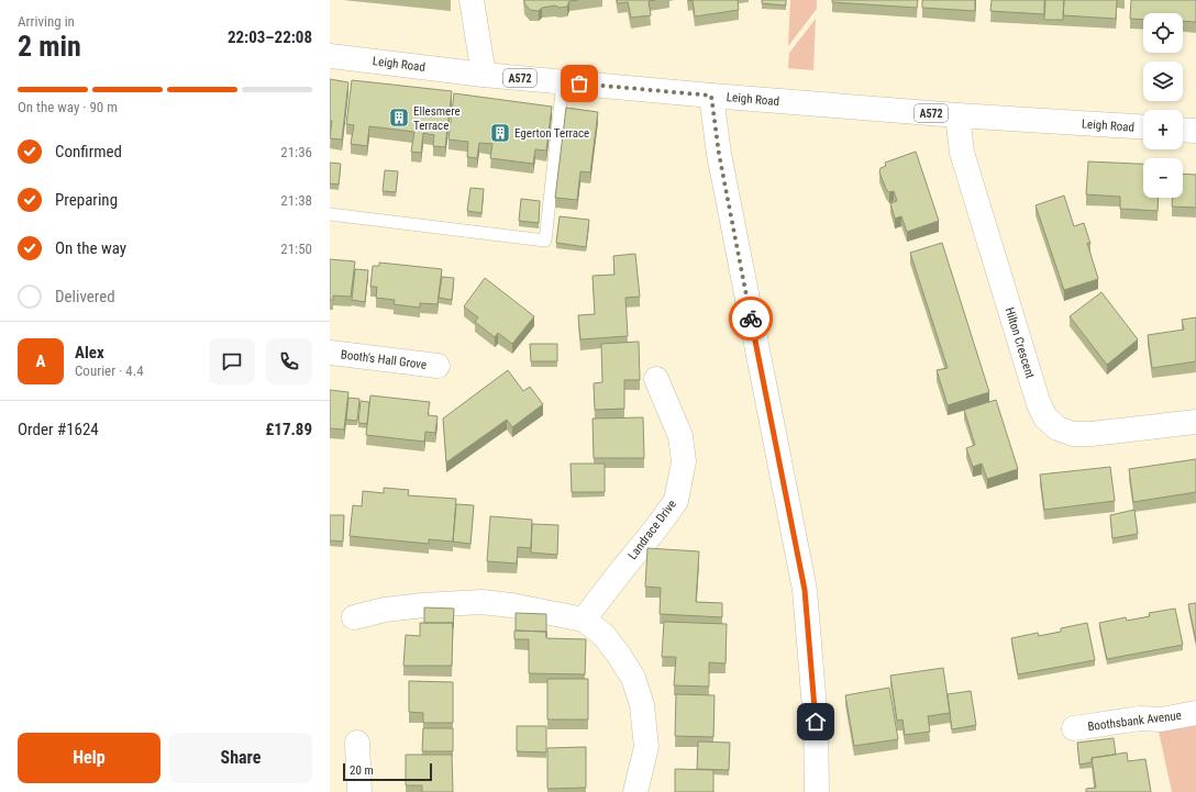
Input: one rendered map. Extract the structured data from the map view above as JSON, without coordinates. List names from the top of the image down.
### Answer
{
  "streets": {
    "street": [
      "Leigh Road",
      "A572",
      "Hilton Crescent",
      "Booth's Hall Grove",
      "Landrace Drive",
      "Boothsbank Avenue"
    ]
  },
  "crossings": [
    ["Leigh Road", "Hilton Crescent"]
  ],
  "places": {
    "building": ["Ellesmere Terrace", "Egerton Terrace"]
  },
  "scale_bar": "20 m",
  "page": {
    "heading": ["2 min", "Arriving in", "22:03–22:08"],
    "panel": [
      "Alex",
      "Courier · 4.4",
      "Order #1624",
      "£17.89"
    ],
    "map_buttons": ["+", "−"],
    "bar": "On the way · 90 m",
    "list": [
      ["Confirmed", "21:36"],
      ["Preparing", "21:38"],
      ["On the way", "21:50"],
      "Delivered"
    ],
    "round": "A",
    "buttons": ["Help", "Share"],
    "scale": "20 m"
  }
}
